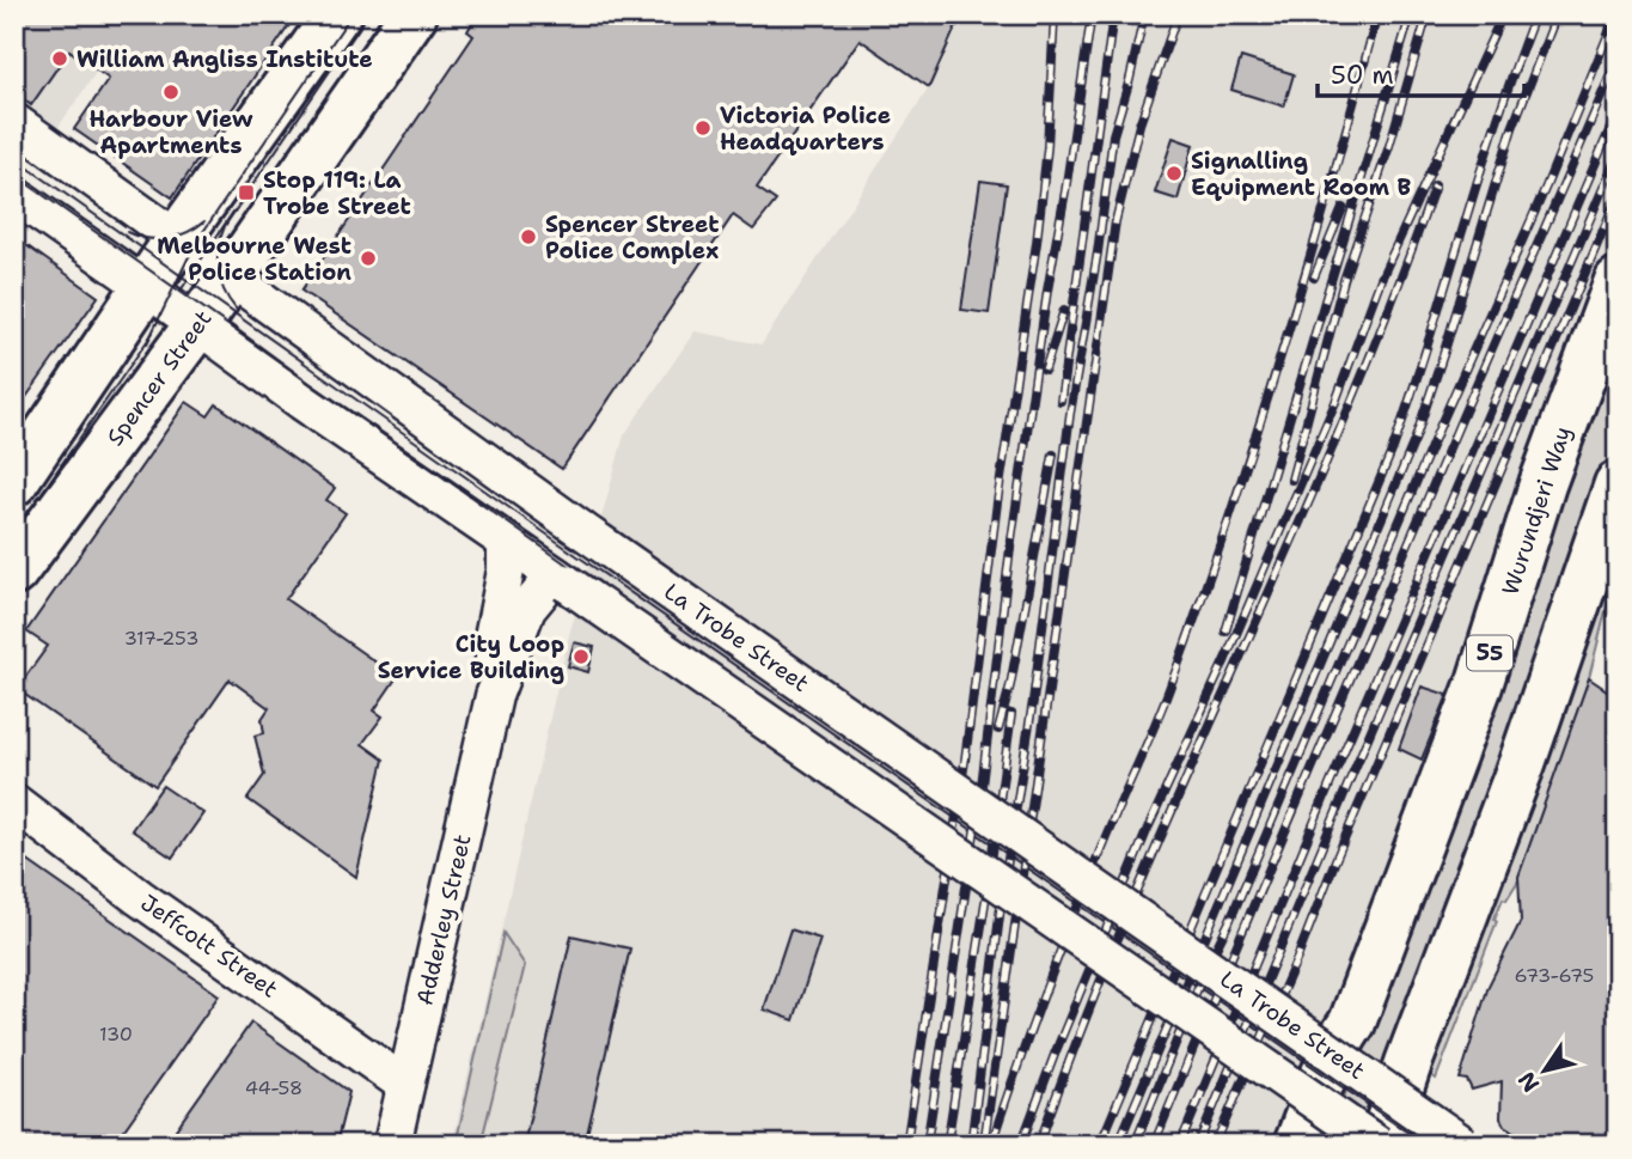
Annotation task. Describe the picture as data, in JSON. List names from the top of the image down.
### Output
{
  "streets": {
    "main road": ["Spencer Street", "Wurundjeri Way", "55"],
    "street": ["La Trobe Street", "Adderley Street", "Jeffcott Street"]
  },
  "crossings": [
    ["Spencer Street", "La Trobe Street"],
    ["Adderley Street", "Jeffcott Street"]
  ],
  "places": {
    "other": [
      "William Angliss Institute",
      "Harbour View Apartments",
      "Victoria Police Headquarters",
      "Signalling Equipment Room B",
      "Spencer Street Police Complex",
      "Melbourne West Police Station",
      "City Loop Service Building"
    ],
    "transit": ["Stop 119: La Trobe Street"]
  },
  "house_numbers": [
    "317-253",
    "673-675",
    "130",
    "44-58"
  ],
  "scale_bar": "50 m",
  "north": "bottom left"
}
